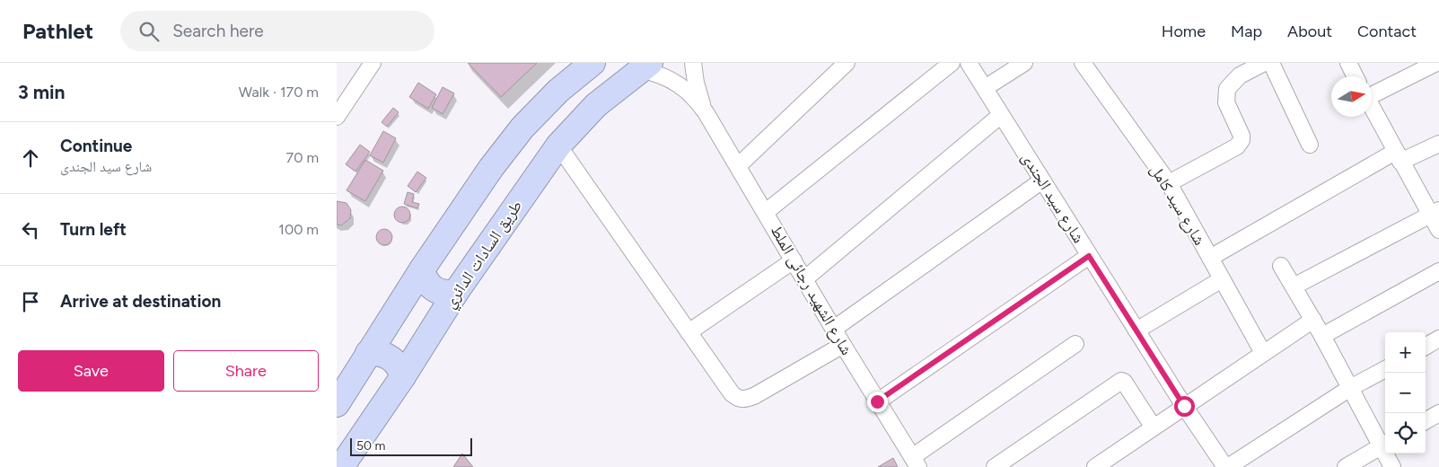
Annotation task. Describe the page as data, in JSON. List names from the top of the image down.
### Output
{
  "streets": {
    "highway": ["طريق السادات الدائري"],
    "street": ["شارع سيد الجندى", "شارع سيد كامل", "شارع الشهيد رجائى الملط"]
  },
  "crossings": [
    ["طريق السادات الدائري", "شارع الشهيد رجائى الملط"]
  ],
  "scale_bar": "50 m",
  "north": "right",
  "page": {
    "header": "Pathlet",
    "search": "Search here",
    "nav": [
      "Home",
      "Map",
      "About",
      "Contact"
    ],
    "heading": ["3 min", "Walk · 170 m"],
    "list": [
      ["Continue", "شارع سيد الجندى", "70 m"],
      ["Turn left", "100 m"],
      "Arrive at destination"
    ],
    "map_buttons": ["+", "−"],
    "buttons": ["Save", "Share"],
    "scale": "50 m"
  }
}
